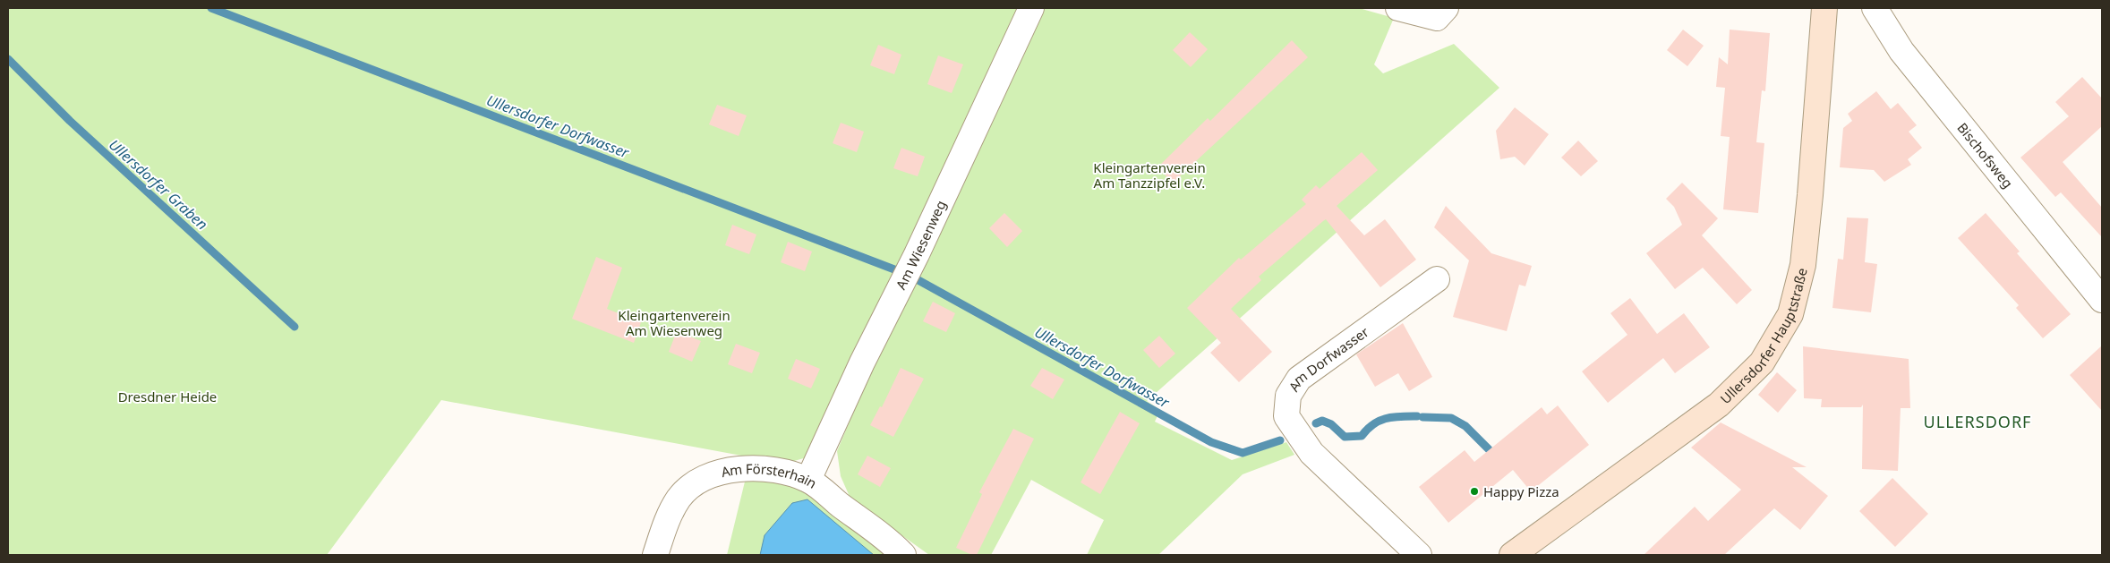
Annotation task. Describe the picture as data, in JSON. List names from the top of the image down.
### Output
{
  "streets": {
    "main road": ["Ullersdorfer Hauptstraße"],
    "street": [
      "Bischofsweg",
      "Am Wiesenweg",
      "Am Dorfwasser",
      "Am Försterhain"
    ]
  },
  "crossings": [
    ["Am Wiesenweg", "Am Försterhain"]
  ],
  "districts": ["ULLERSDORF"],
  "water": ["Ullersdorfer Dorfwasser", "Ullersdorfer Graben"],
  "parks": ["Kleingartenverein Am Tanzzipfel e.V.", "Kleingartenverein Am Wiesenweg", "Dresdner Heide"],
  "places": ["Happy Pizza"]
}
